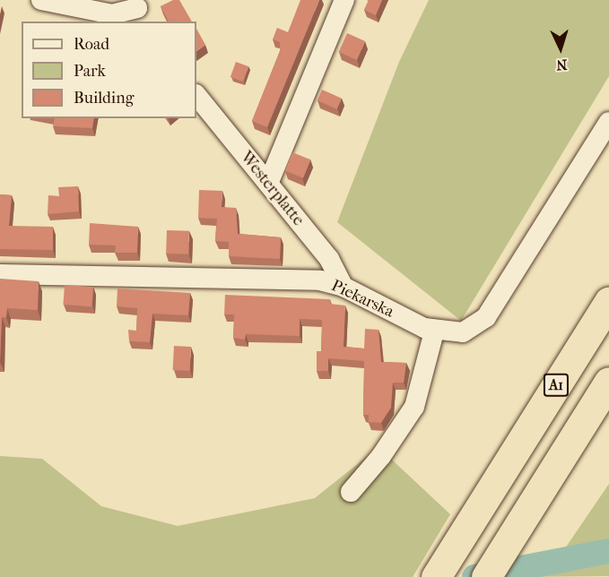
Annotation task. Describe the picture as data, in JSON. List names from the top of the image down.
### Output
{
  "streets": {
    "highway": ["A1"],
    "street": ["Westerplatte", "Piekarska"]
  },
  "crossings": [
    ["Westerplatte", "Piekarska"]
  ],
  "legend": ["Road", "Park", "Building"],
  "north": "bottom"
}
